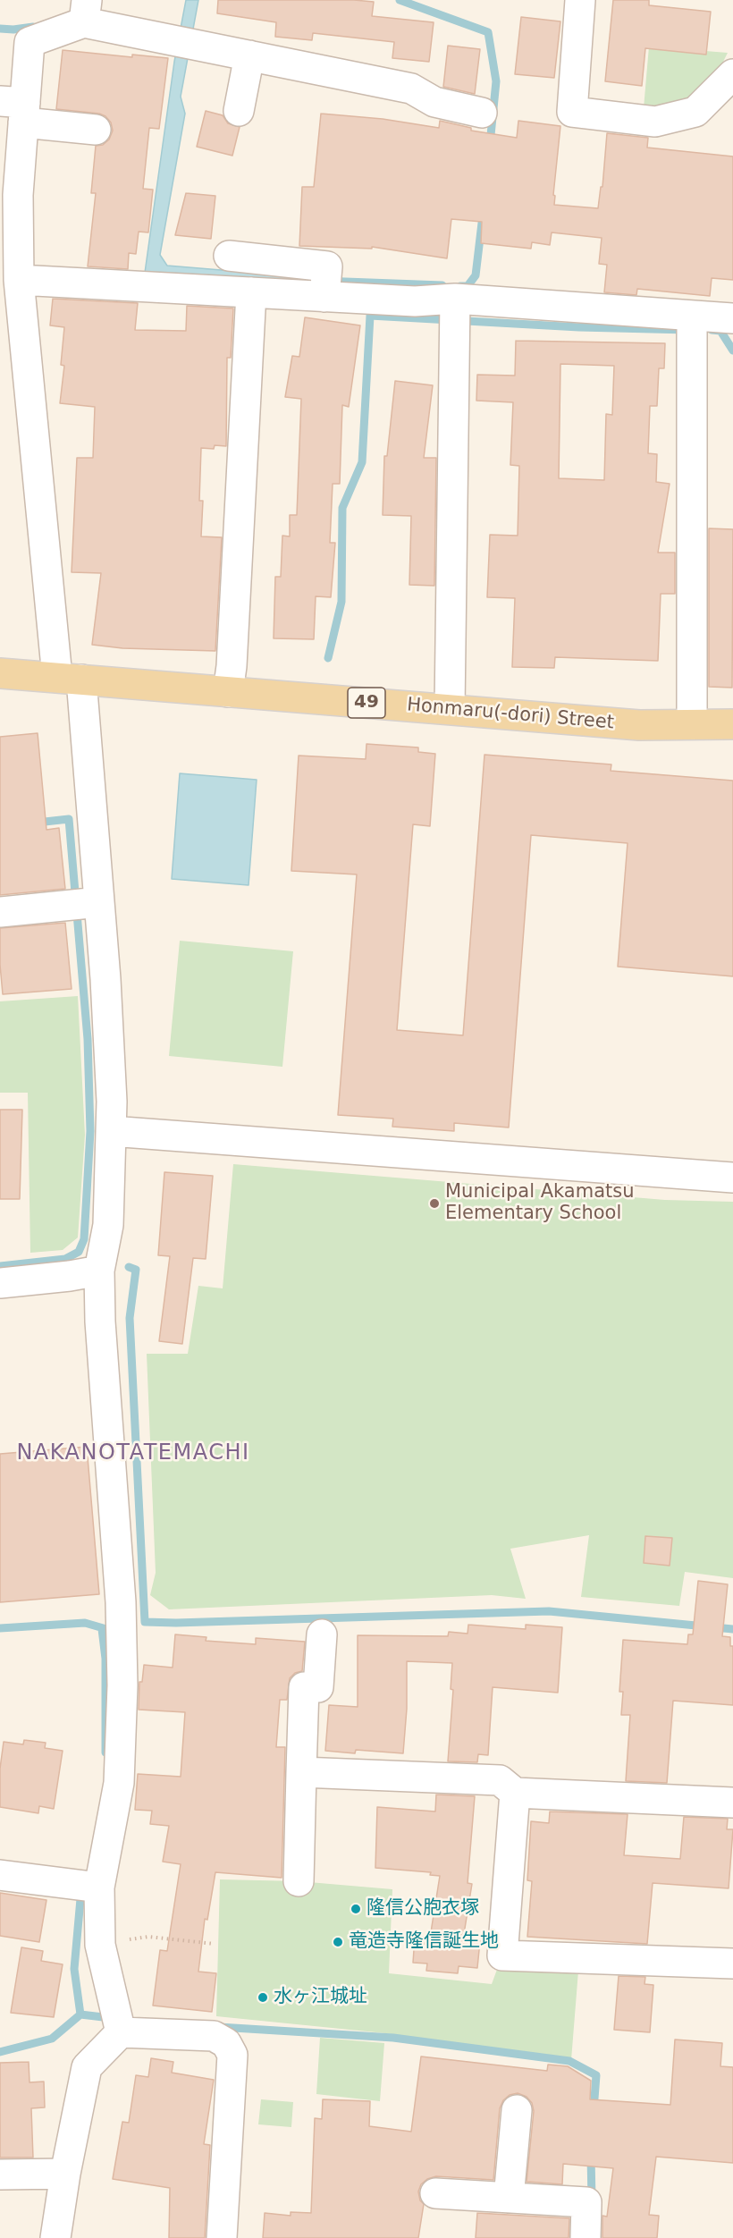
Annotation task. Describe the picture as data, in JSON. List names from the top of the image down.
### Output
{
  "streets": {
    "main road": ["49", "Honmaru(-dori) Street"]
  },
  "districts": ["NAKANOTATEMACHI"],
  "places": [
    "Municipal Akamatsu Elementary School",
    "隆信公胞衣塚",
    "竜造寺隆信誕生地",
    "水ヶ江城址"
  ]
}
